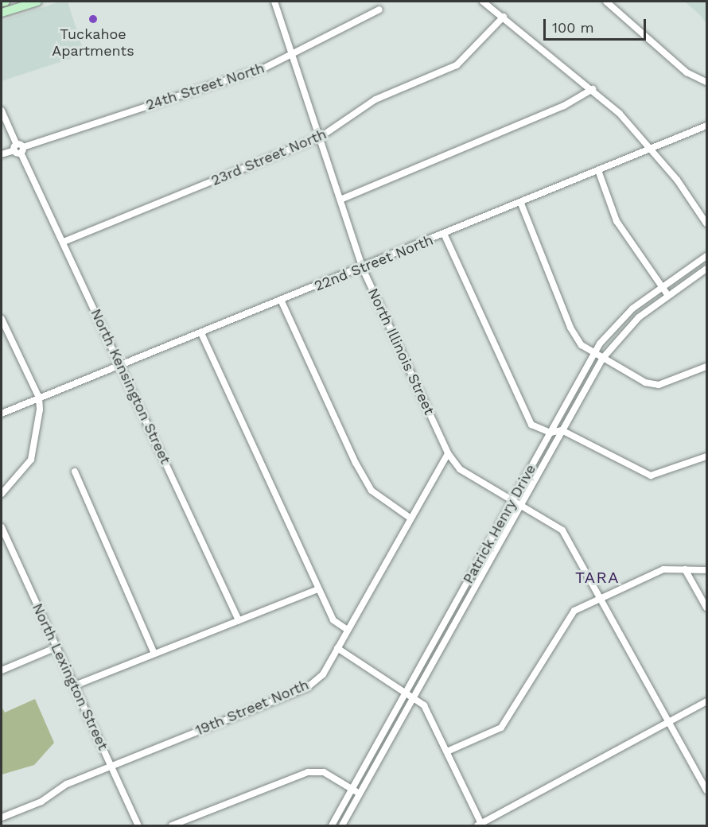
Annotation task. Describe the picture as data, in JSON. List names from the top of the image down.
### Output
{
  "streets": {
    "street": [
      "24th Street North",
      "23rd Street North",
      "22nd Street North",
      "North Illinois Street",
      "North Kensington Street",
      "Patrick Henry Drive",
      "North Lexington Street",
      "19th Street North"
    ]
  },
  "crossings": [
    ["24th Street North", "North Illinois Street"],
    ["24th Street North", "North Kensington Street"],
    ["23rd Street North", "North Illinois Street"],
    ["23rd Street North", "North Kensington Street"],
    ["22nd Street North", "North Illinois Street"],
    ["22nd Street North", "North Kensington Street"],
    ["North Illinois Street", "Patrick Henry Drive"],
    ["North Illinois Street", "19th Street North"],
    ["North Lexington Street", "19th Street North"]
  ],
  "districts": ["TARA"],
  "places": ["Tuckahoe Apartments"],
  "scale_bar": "100 m"
}
